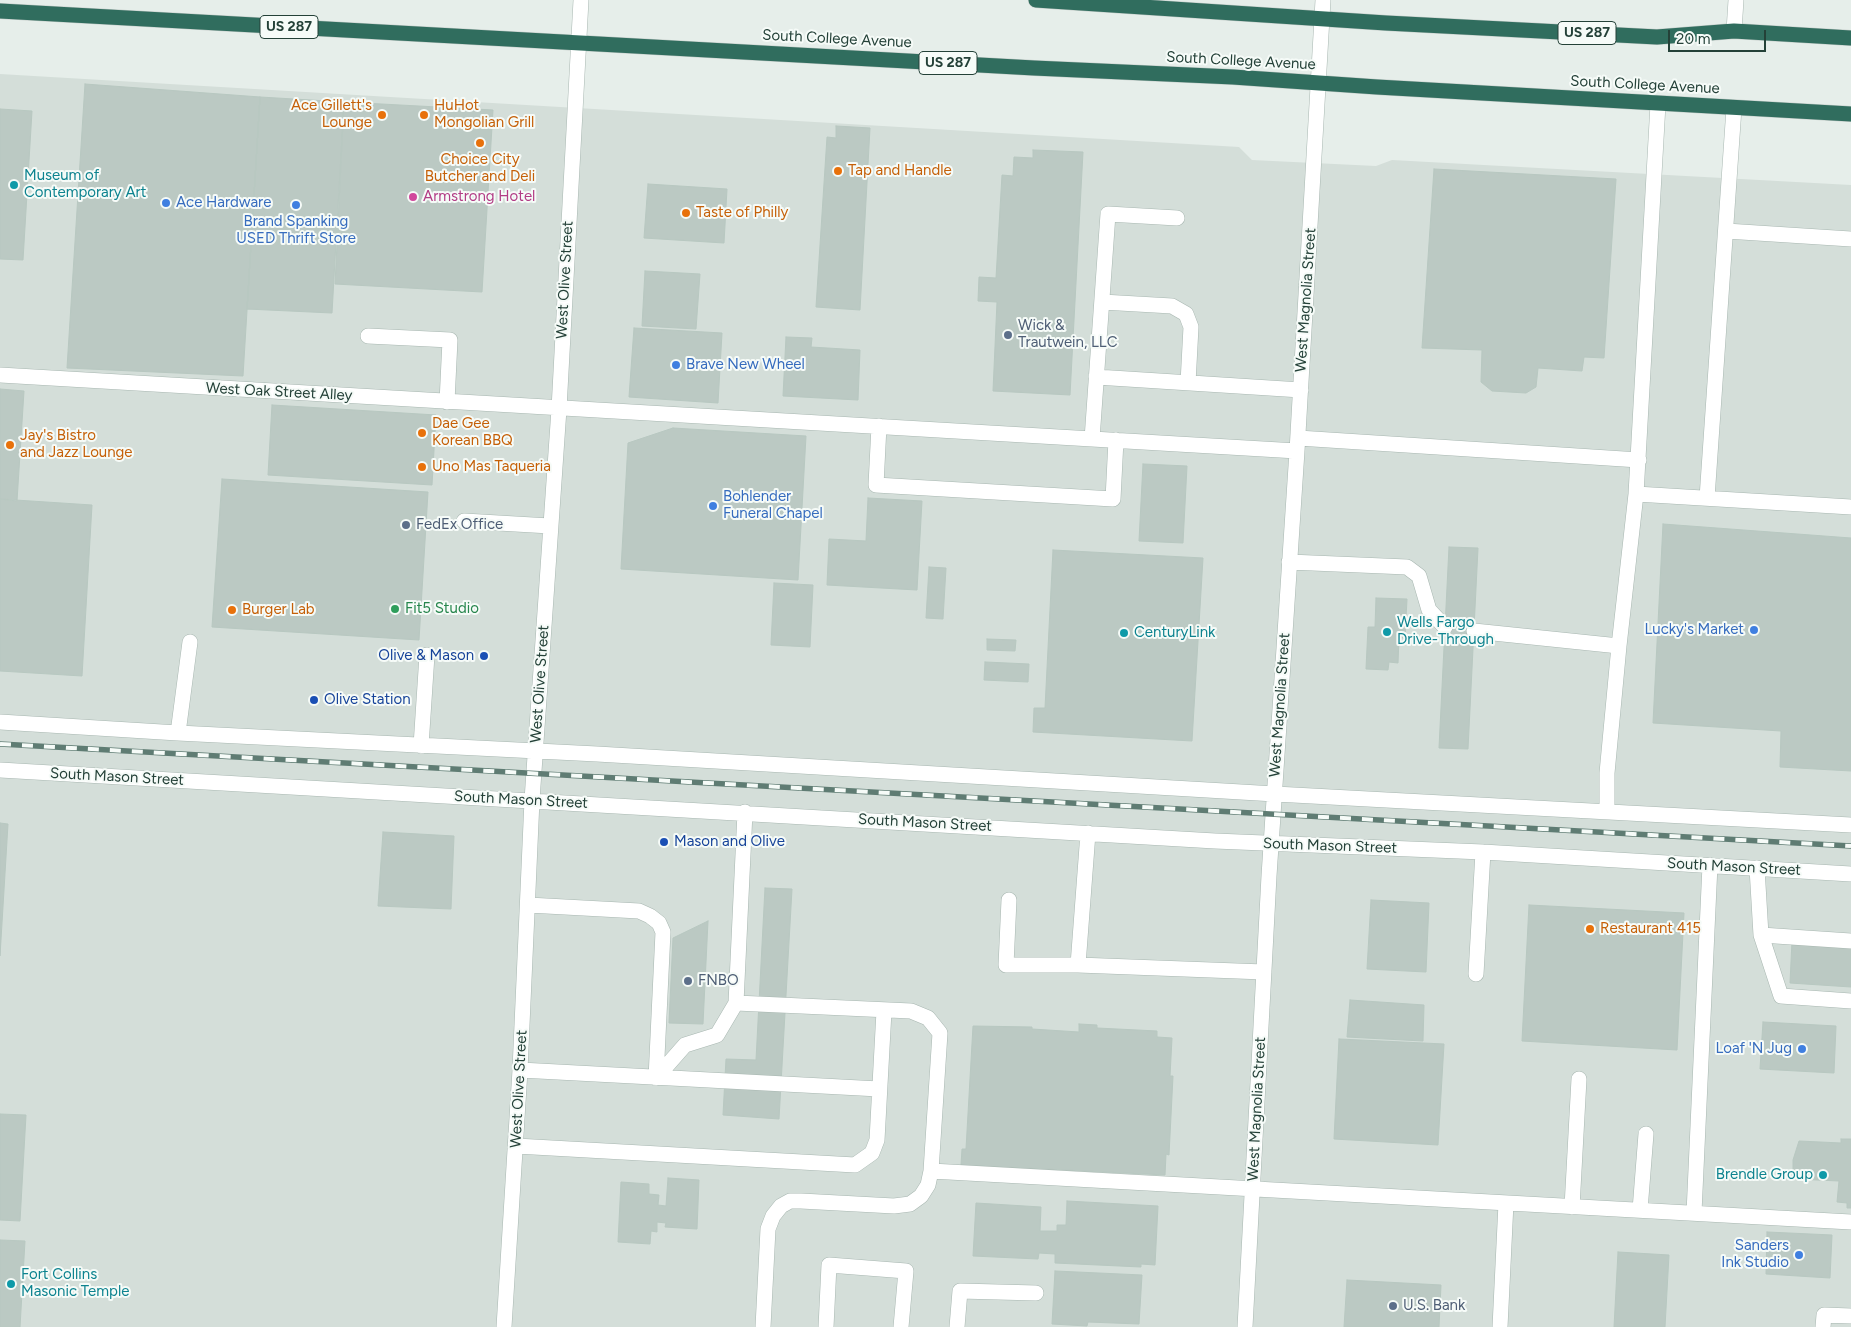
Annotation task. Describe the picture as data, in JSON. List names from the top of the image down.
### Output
{
  "streets": {
    "highway": ["US 287", "South College Avenue"],
    "street": [
      "West Olive Street",
      "West Magnolia Street",
      "West Oak Street Alley",
      "South Mason Street"
    ]
  },
  "crossings": [
    ["US 287", "West Magnolia Street"],
    ["South College Avenue", "West Olive Street"],
    ["South College Avenue", "West Magnolia Street"],
    ["West Olive Street", "West Oak Street Alley"],
    ["West Olive Street", "South Mason Street"],
    ["West Magnolia Street", "West Oak Street Alley"],
    ["West Magnolia Street", "South Mason Street"]
  ],
  "places": [
    "Ace Gillett's Lounge",
    "HuHot Mongolian Grill",
    "Choice City Butcher and Deli",
    "Tap and Handle",
    "Museum of Contemporary Art",
    "Armstrong Hotel",
    "Ace Hardware",
    "Brand Spanking USED Thrift Store",
    "Taste of Philly",
    "Wick & Trautwein, LLC",
    "Brave New Wheel",
    "Dae Gee Korean BBQ",
    "Jay's Bistro and Jazz Lounge",
    "Uno Mas Taqueria",
    "Bohlender Funeral Chapel",
    "FedEx Office",
    "Fit5 Studio",
    "Burger Lab",
    "Lucky's Market",
    "Wells Fargo Drive-Through",
    "CenturyLink",
    "Olive & Mason",
    "Olive Station",
    "Mason and Olive",
    "Restaurant 415",
    "FNBO",
    "Loaf 'N Jug",
    "Brendle Group",
    "Sanders Ink Studio",
    "Fort Collins Masonic Temple",
    "U.S. Bank"
  ],
  "scale_bar": "20 m"
}
